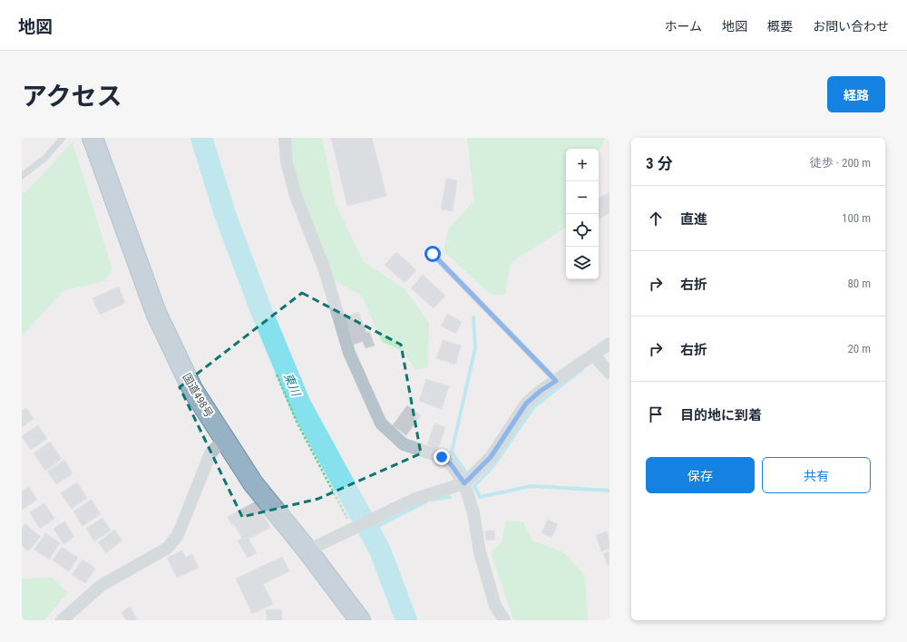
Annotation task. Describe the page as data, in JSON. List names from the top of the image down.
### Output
{
  "streets": {
    "highway": ["国道498号"]
  },
  "water": ["東川"],
  "page": {
    "header": "地図",
    "nav": [
      "ホーム",
      "地図",
      "概要",
      "お問い合わせ"
    ],
    "title": "アクセス",
    "buttons": [
      "経路",
      ["保存", "共有"]
    ],
    "heading": ["3 分", "徒歩 · 200 m"],
    "map_buttons": ["+", "−"],
    "list": [
      ["直進", "100 m"],
      ["右折", "80 m"],
      ["右折", "20 m"],
      "目的地に到着"
    ]
  }
}
